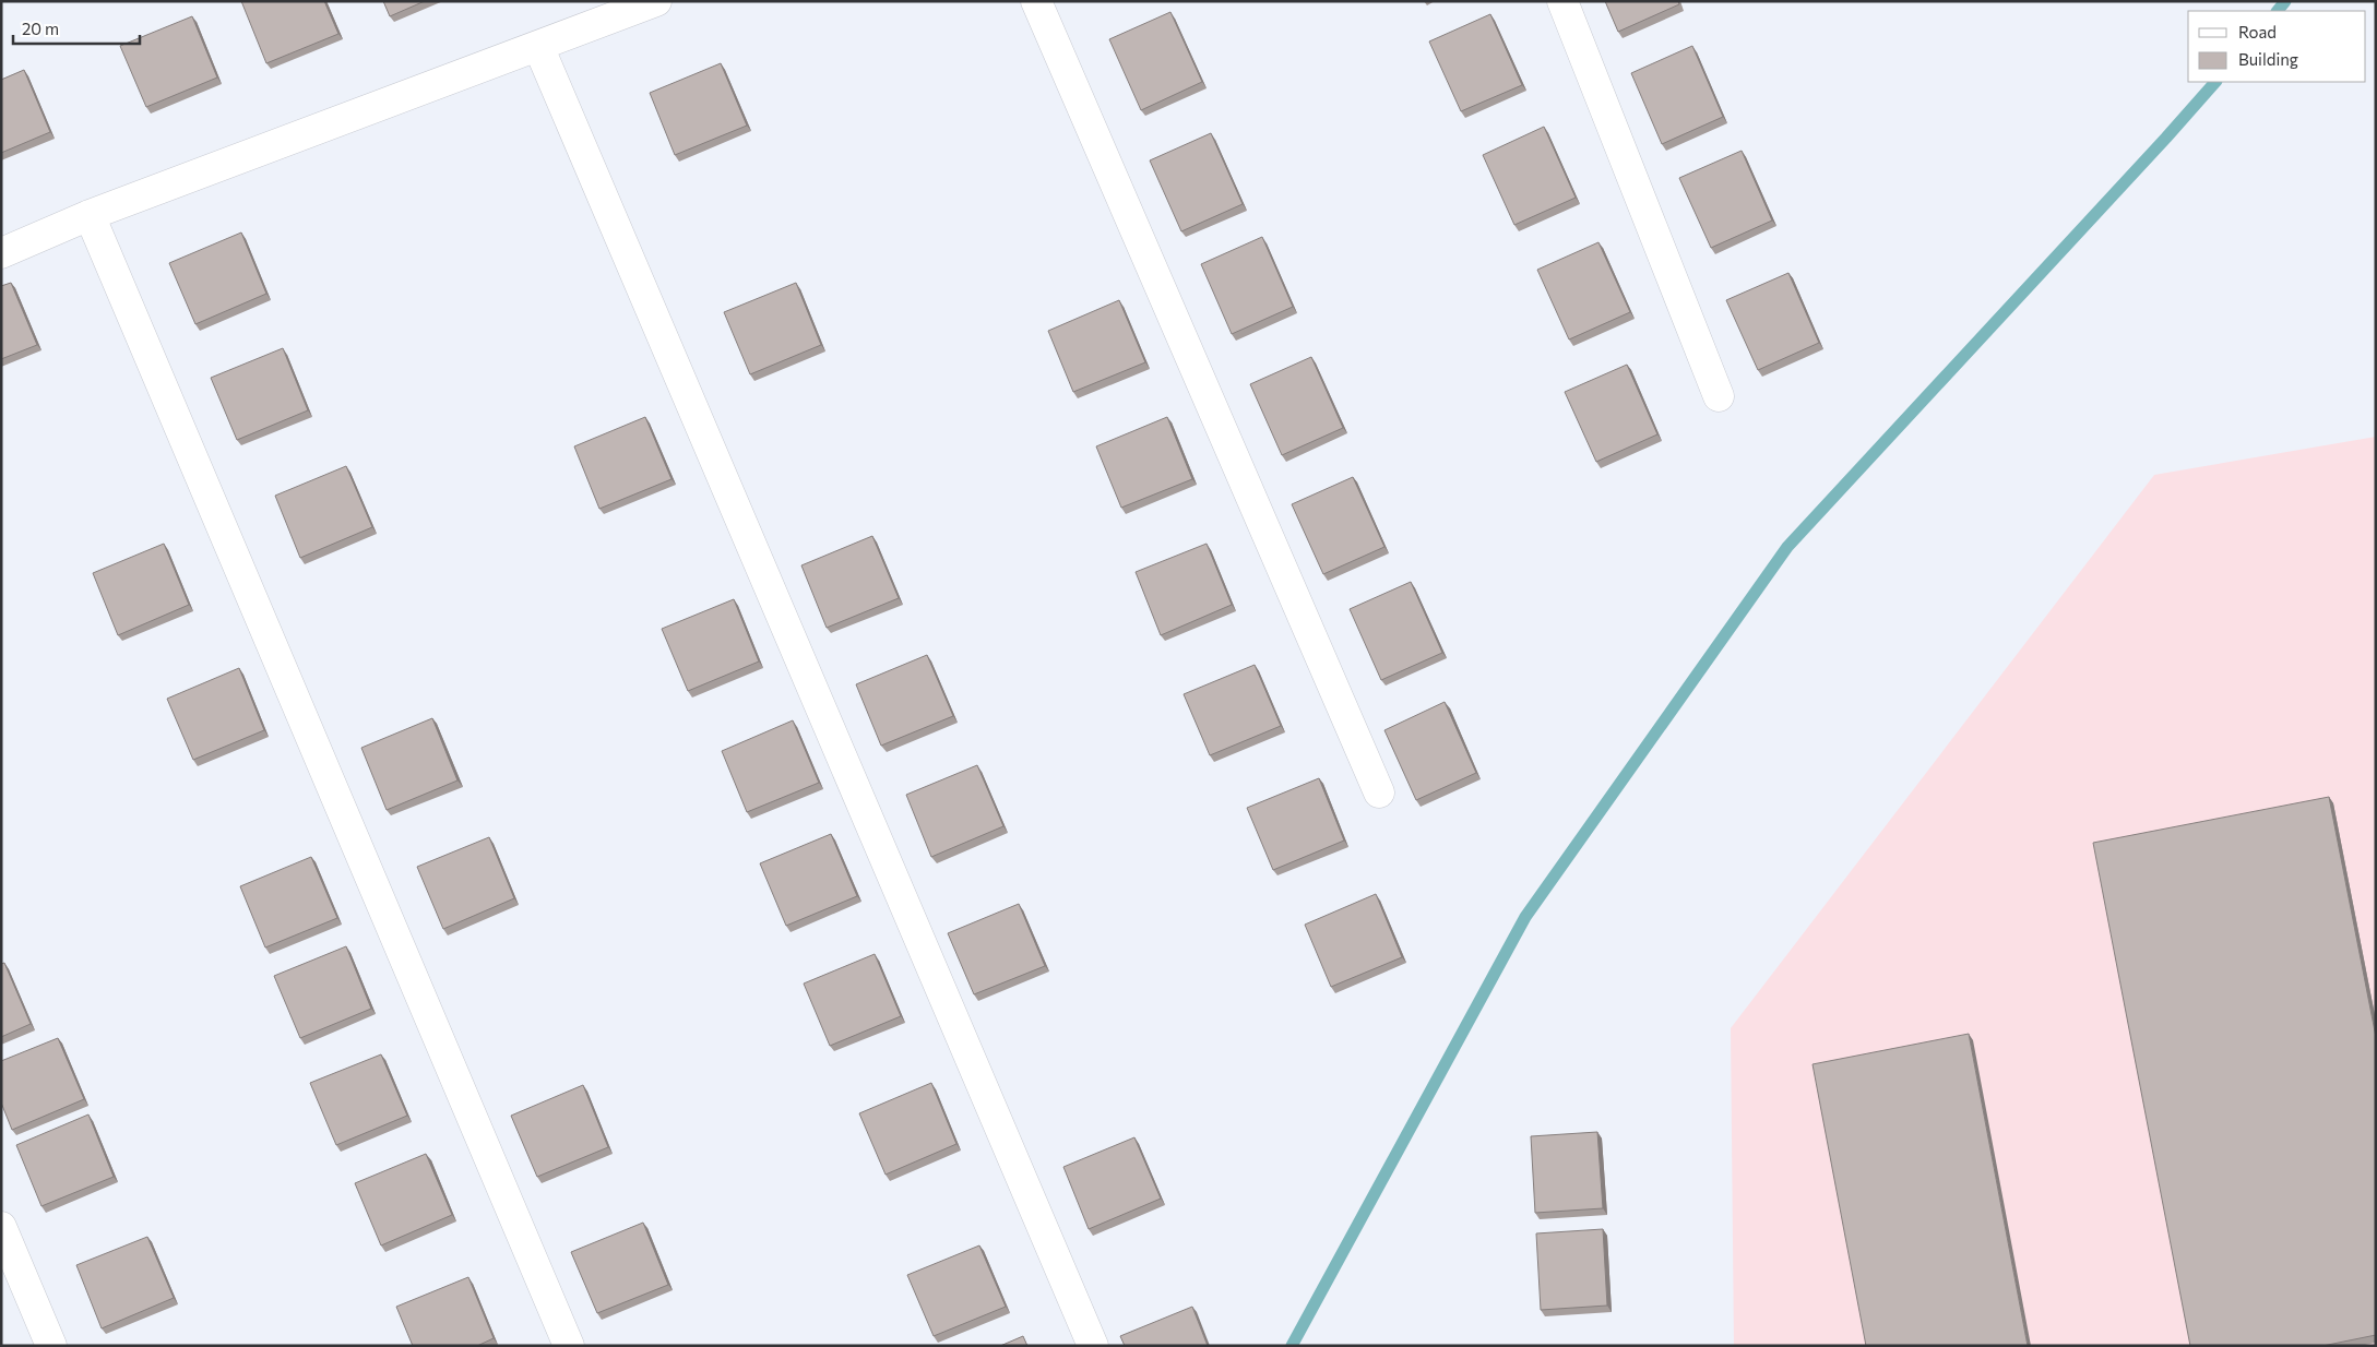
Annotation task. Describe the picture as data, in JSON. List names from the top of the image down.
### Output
{
  "legend": ["Road", "Building"],
  "scale_bar": "20 m"
}
